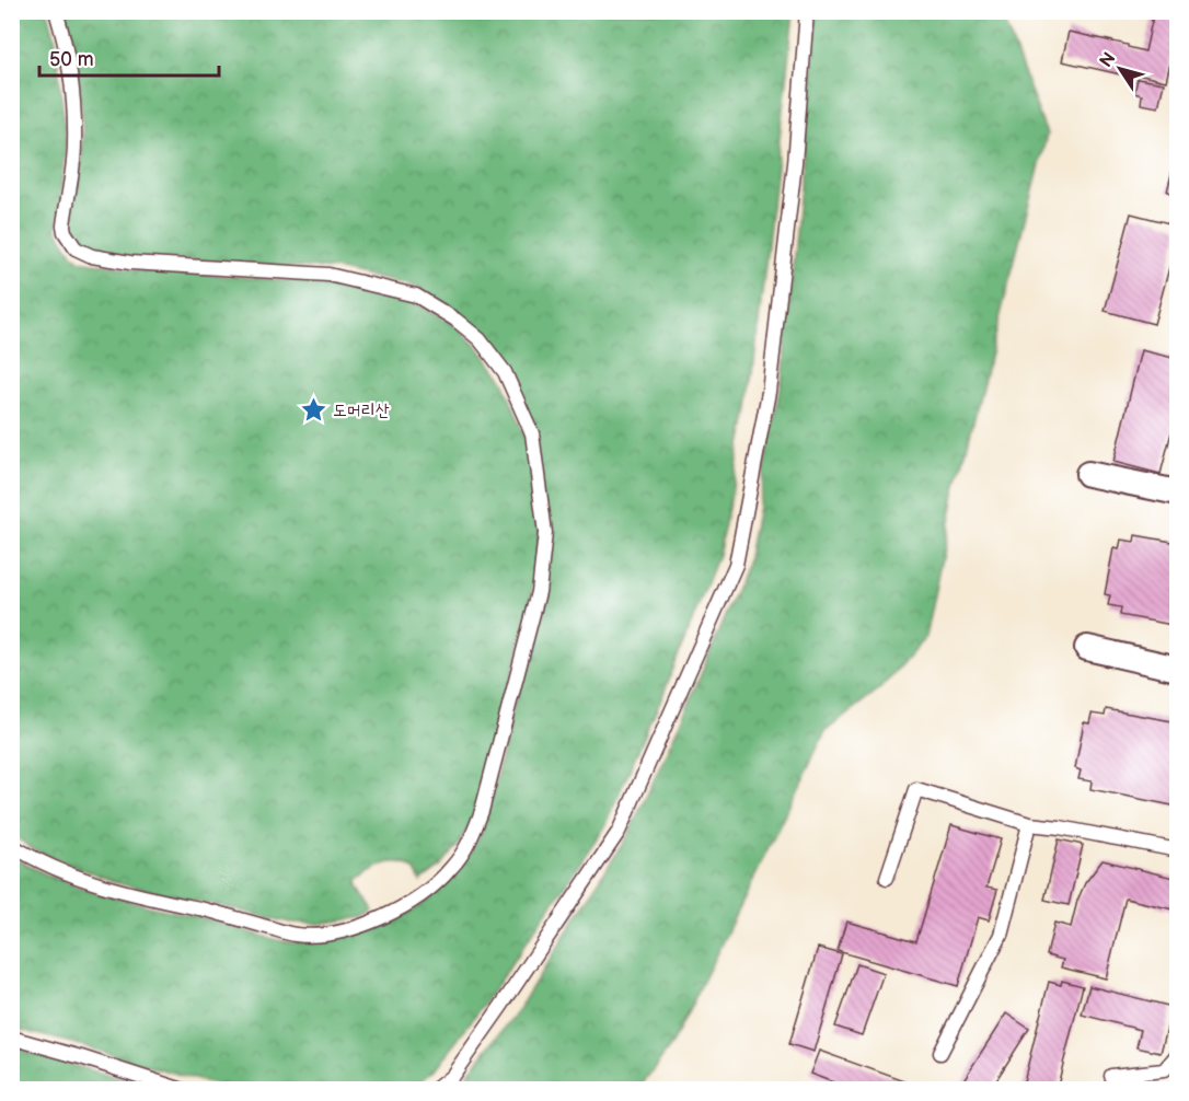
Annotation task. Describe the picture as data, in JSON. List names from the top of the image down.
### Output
{
  "places": {
    "place": ["도머리산"]
  },
  "scale_bar": "50 m",
  "north": "top left"
}
